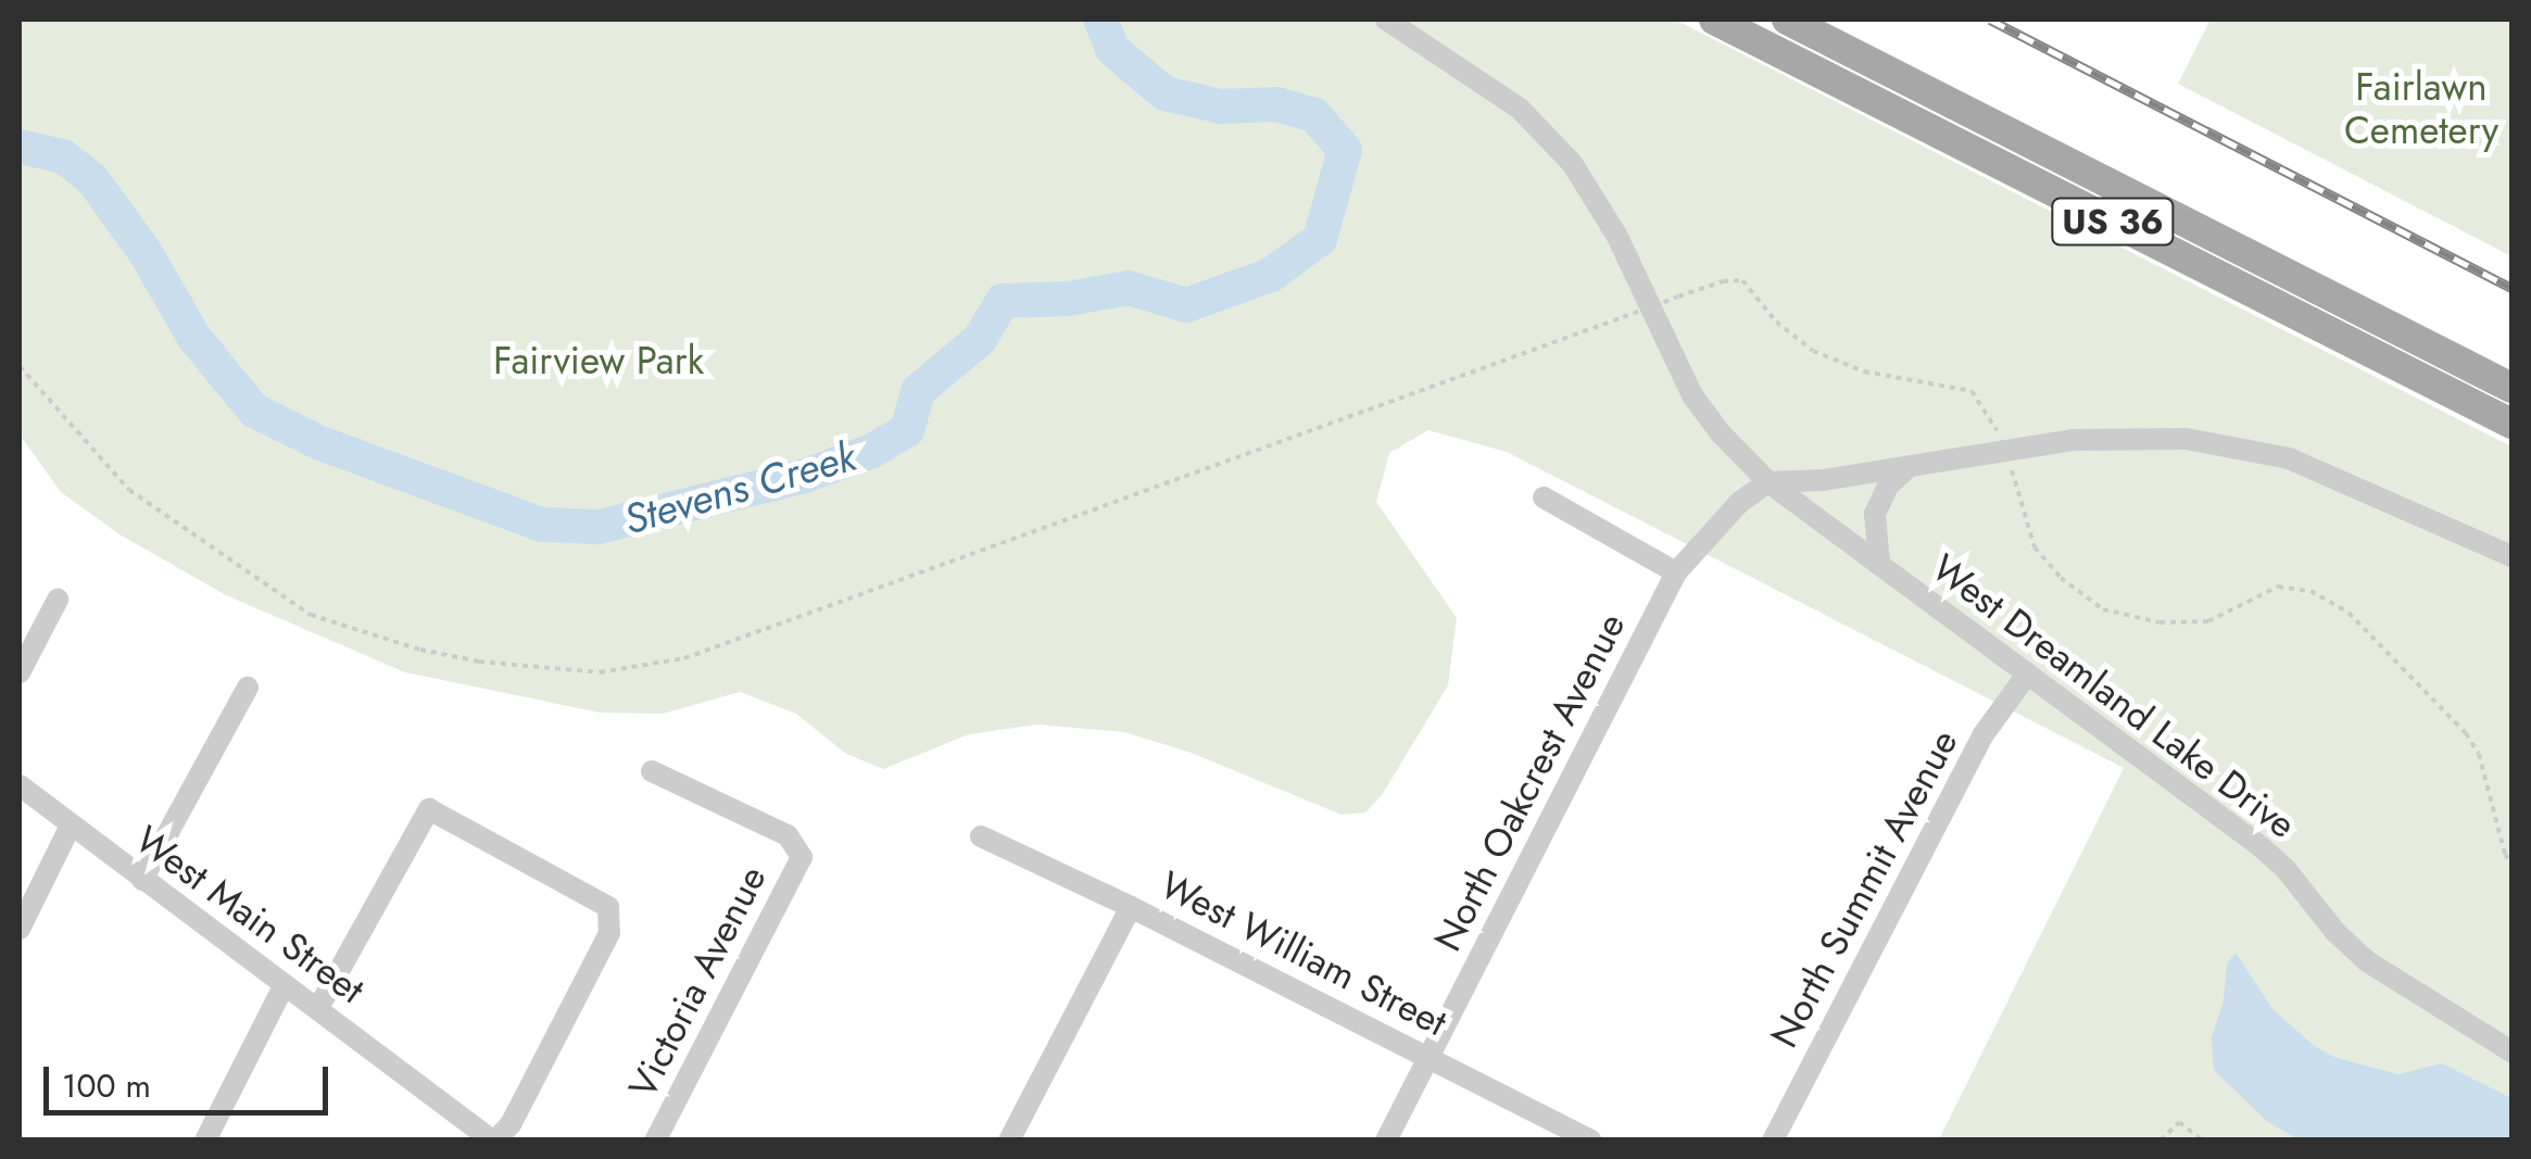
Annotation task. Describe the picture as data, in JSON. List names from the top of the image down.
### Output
{
  "streets": {
    "main road": ["US 36"],
    "street": [
      "West Dreamland Lake Drive",
      "North Oakcrest Avenue",
      "North Summit Avenue",
      "West Main Street",
      "West William Street",
      "Victoria Avenue"
    ]
  },
  "crossings": [
    ["West Dreamland Lake Drive", "North Oakcrest Avenue"],
    ["West Dreamland Lake Drive", "North Summit Avenue"],
    ["North Oakcrest Avenue", "West William Street"]
  ],
  "water": ["Stevens Creek"],
  "parks": ["Fairlawn Cemetery", "Fairview Park"],
  "scale_bar": "100 m"
}
